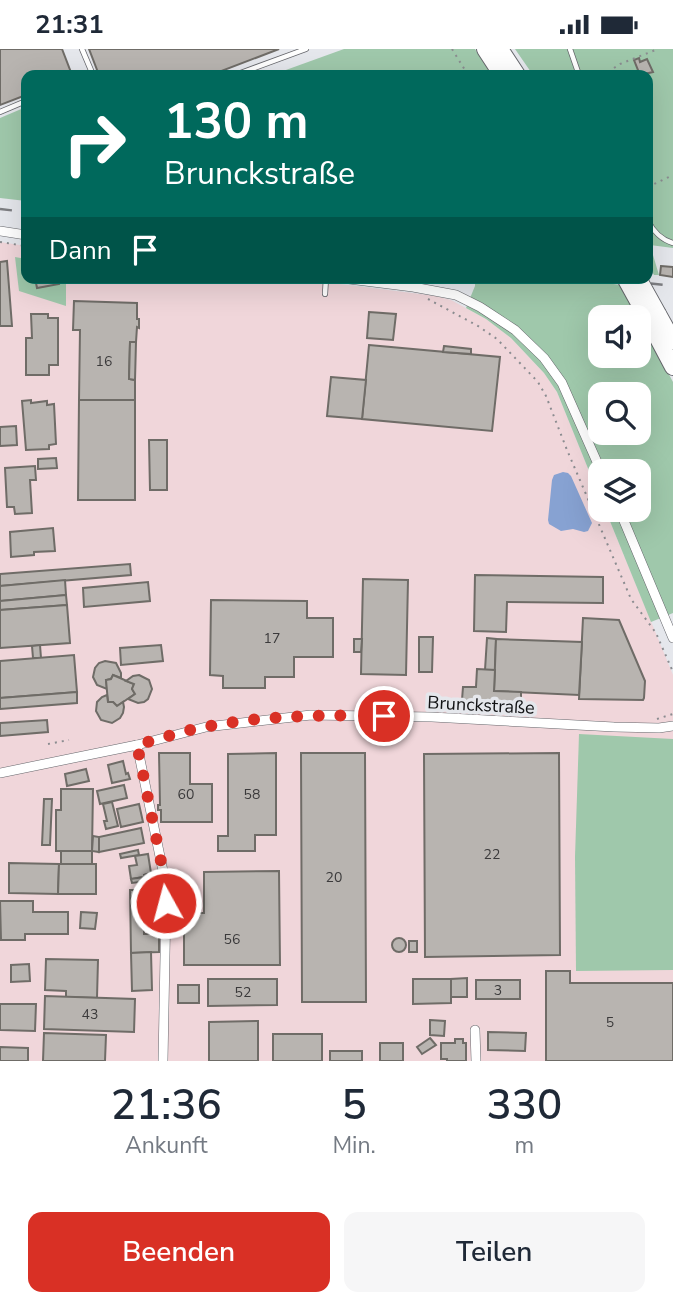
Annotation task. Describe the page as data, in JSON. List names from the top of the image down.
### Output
{
  "streets": {
    "street": ["Brunckstraße"]
  },
  "house_numbers": [
    "16",
    "17",
    "60",
    "58",
    "22",
    "20",
    "56",
    "3",
    "52",
    "43",
    "5"
  ],
  "page": {
    "status": "21:31",
    "turn": ["130 m", "Brunckstraße"],
    "then": "Dann",
    "eta": [
      "21:36",
      "Ankunft",
      "5",
      "Min.",
      "330",
      "m"
    ],
    "buttons": ["Beenden", "Teilen"]
  }
}
